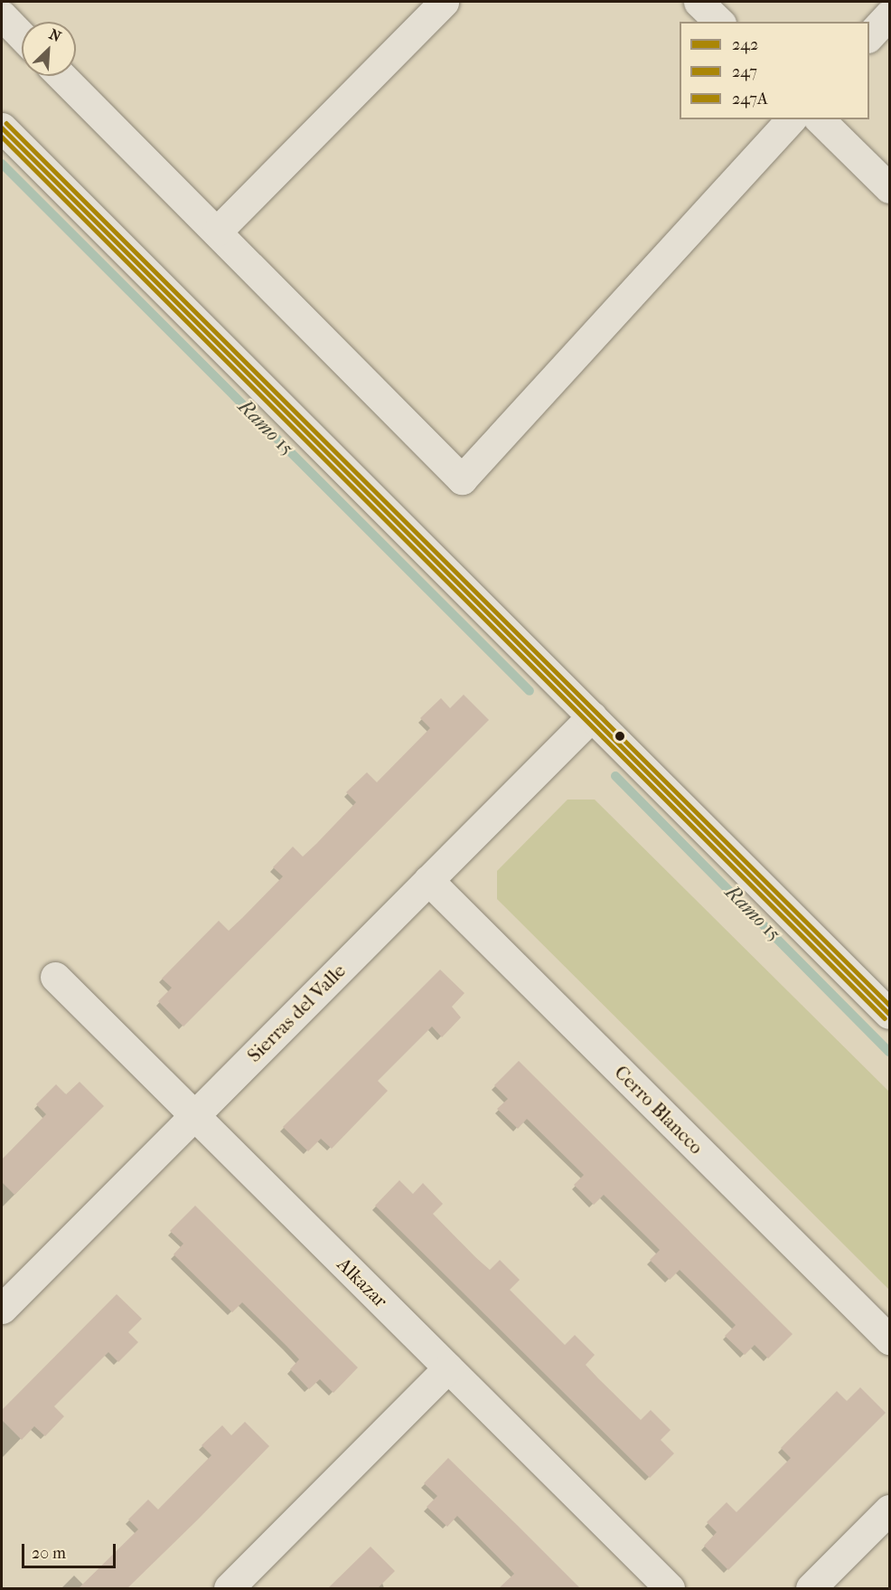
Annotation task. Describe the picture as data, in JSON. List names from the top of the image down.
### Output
{
  "streets": {
    "street": ["Sierras del Valle", "Cerro Blancco", "Alkazar"]
  },
  "crossings": [
    ["Sierras del Valle", "Cerro Blancco"],
    ["Sierras del Valle", "Alkazar"]
  ],
  "water": ["Ramo 15"],
  "lines": ["transit line 247A", "transit line 242", "transit line 247"],
  "legend": ["242", "247", "247A"],
  "scale_bar": "20 m",
  "north": "top right"
}
